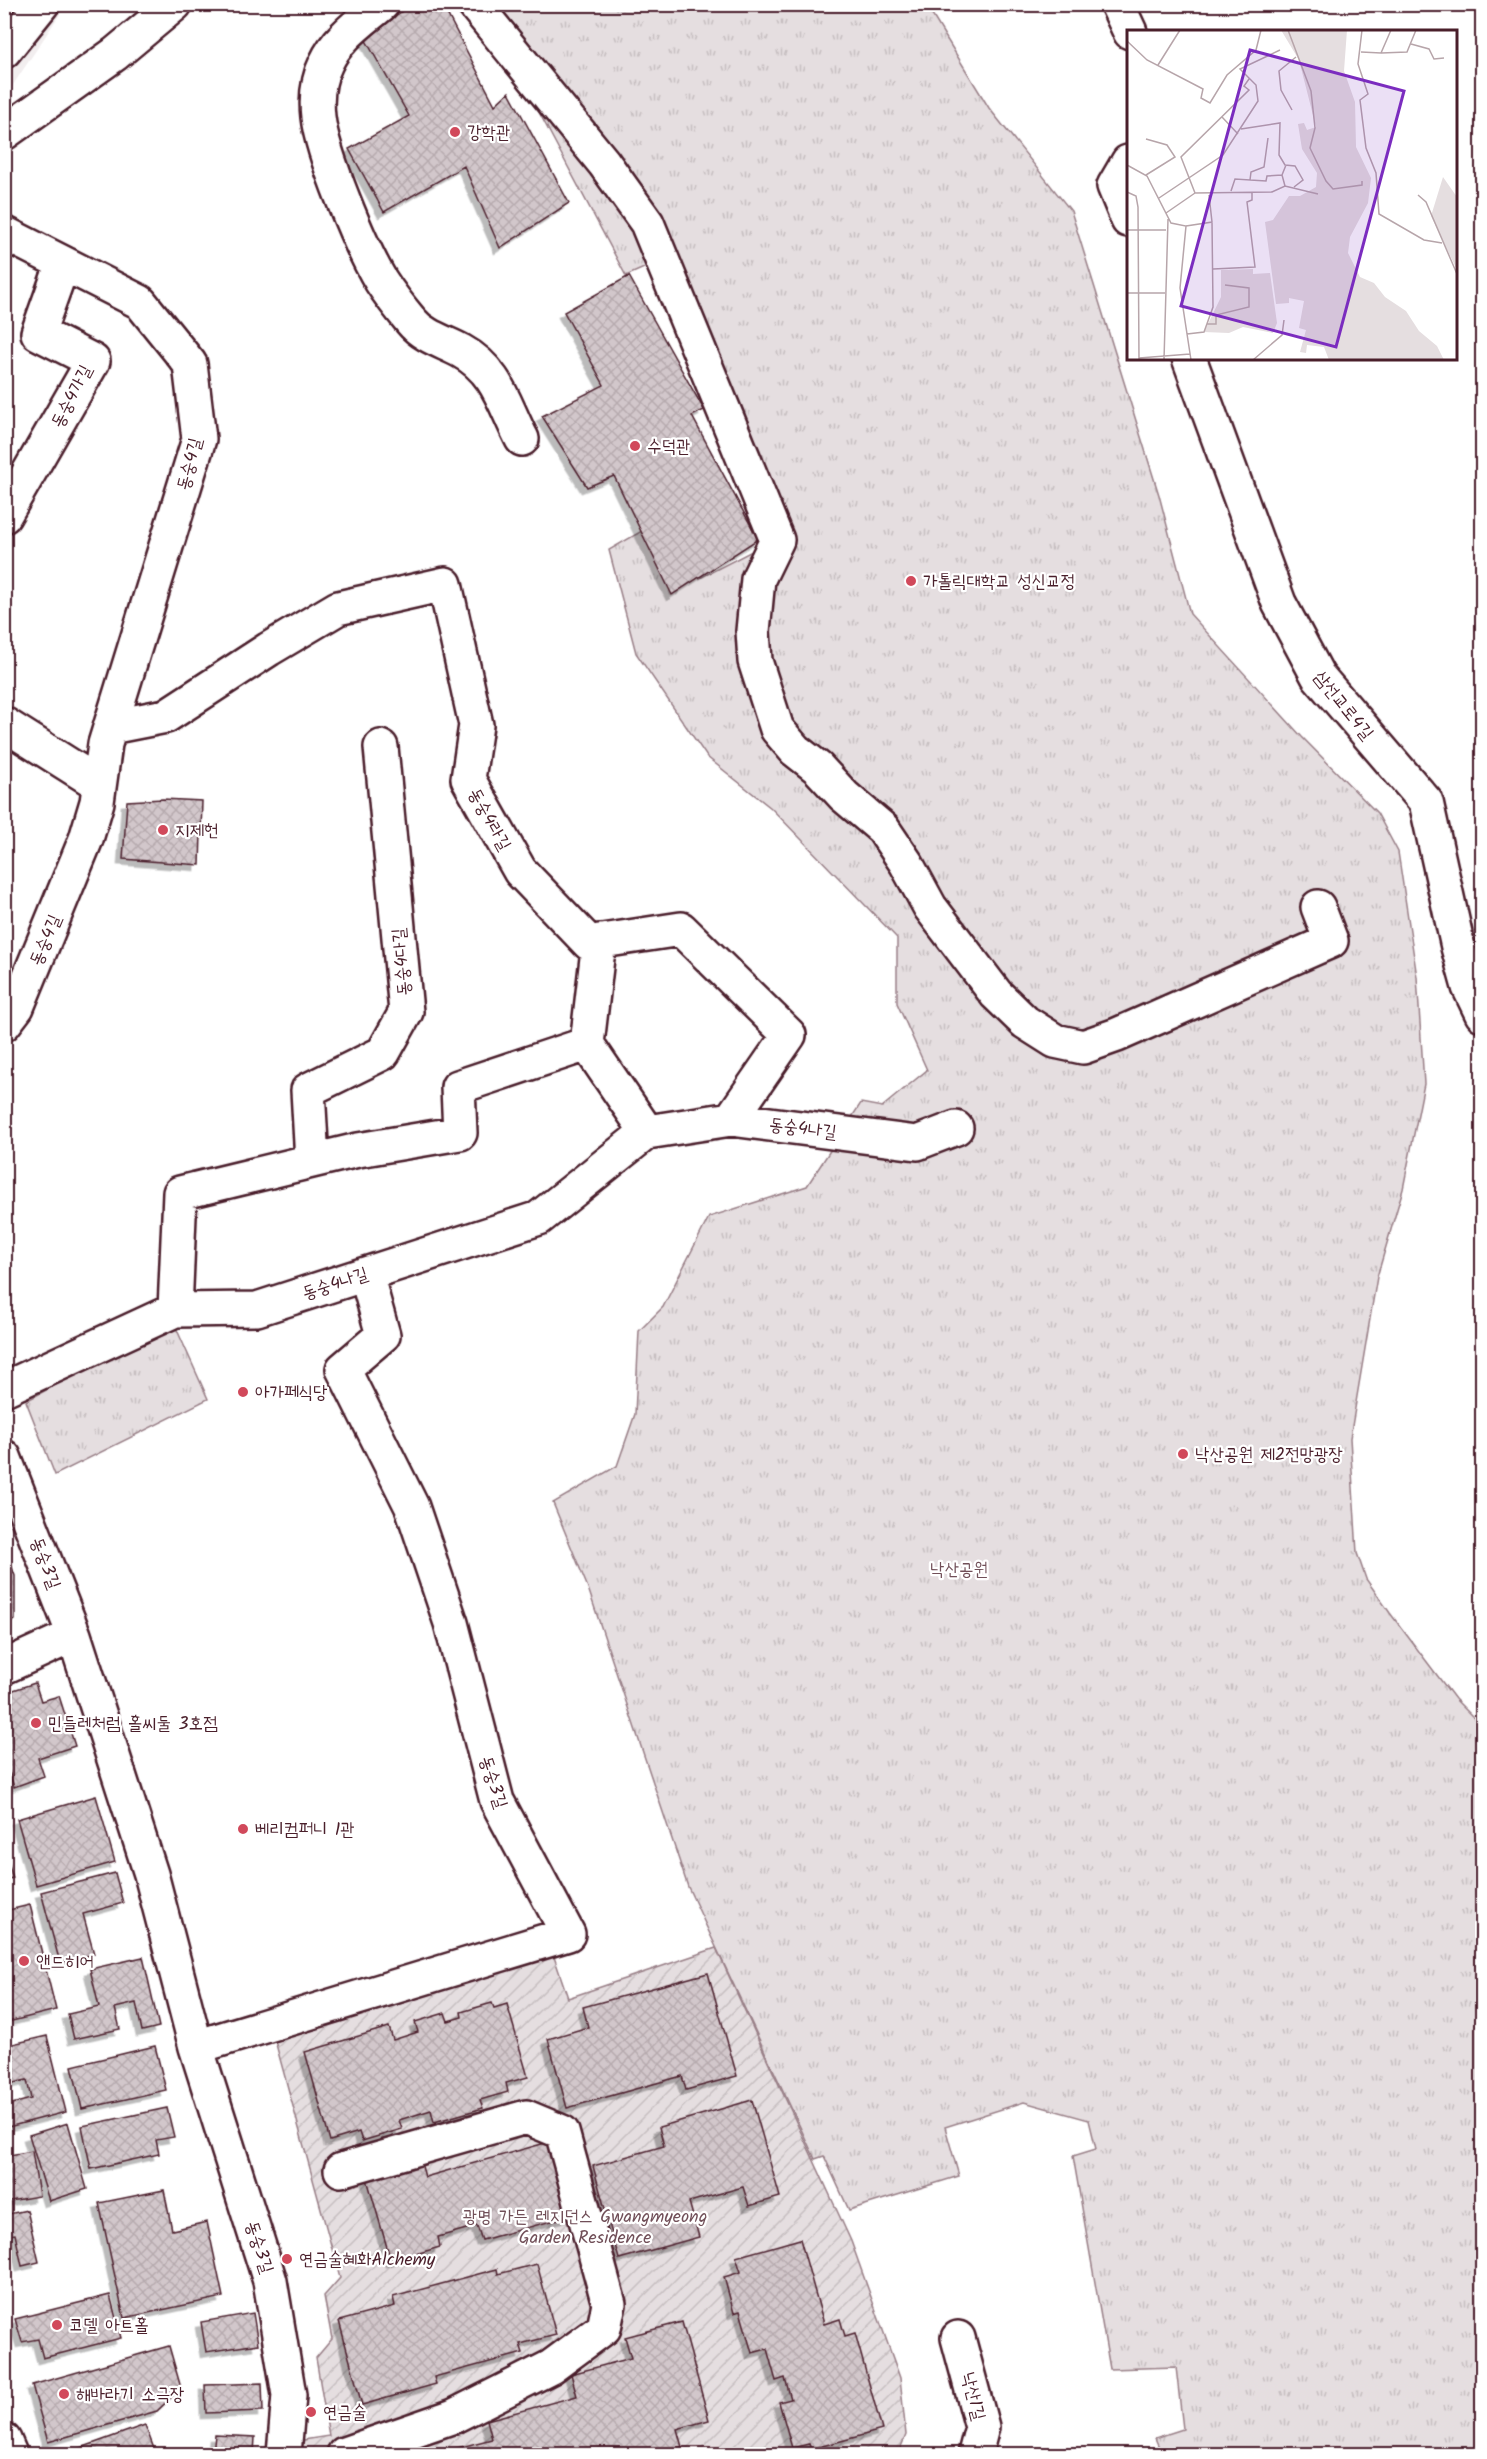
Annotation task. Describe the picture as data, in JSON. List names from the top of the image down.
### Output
{
  "streets": {
    "street": [
      "동숭4가길",
      "동숭4길",
      "삼선교로4길",
      "동숭4라길",
      "동숭4다길",
      "동숭4나길",
      "동숭3길",
      "낙산1길"
    ]
  },
  "crossings": [
    ["동숭4가길", "동숭4길"],
    ["동숭4길", "동숭4라길"],
    ["동숭4라길", "동숭4나길"],
    ["동숭4나길", "동숭3길"]
  ],
  "parks": ["낙산공원", "광명 가든 레지던스 Gwangmyeong Garden Residence"],
  "places": [
    "강학관",
    "수덕관",
    "가톨릭대학교 성신교정",
    "지제헌",
    "아가페식당",
    "낙산공원 제2전망광장",
    "민들레처럼 홀씨둘 3호점",
    "베리컴퍼니 1관",
    "앤드히어",
    "연금술혜화Alchemy",
    "코델 아트홀",
    "해바라기 소극장",
    "연금술"
  ]
}
